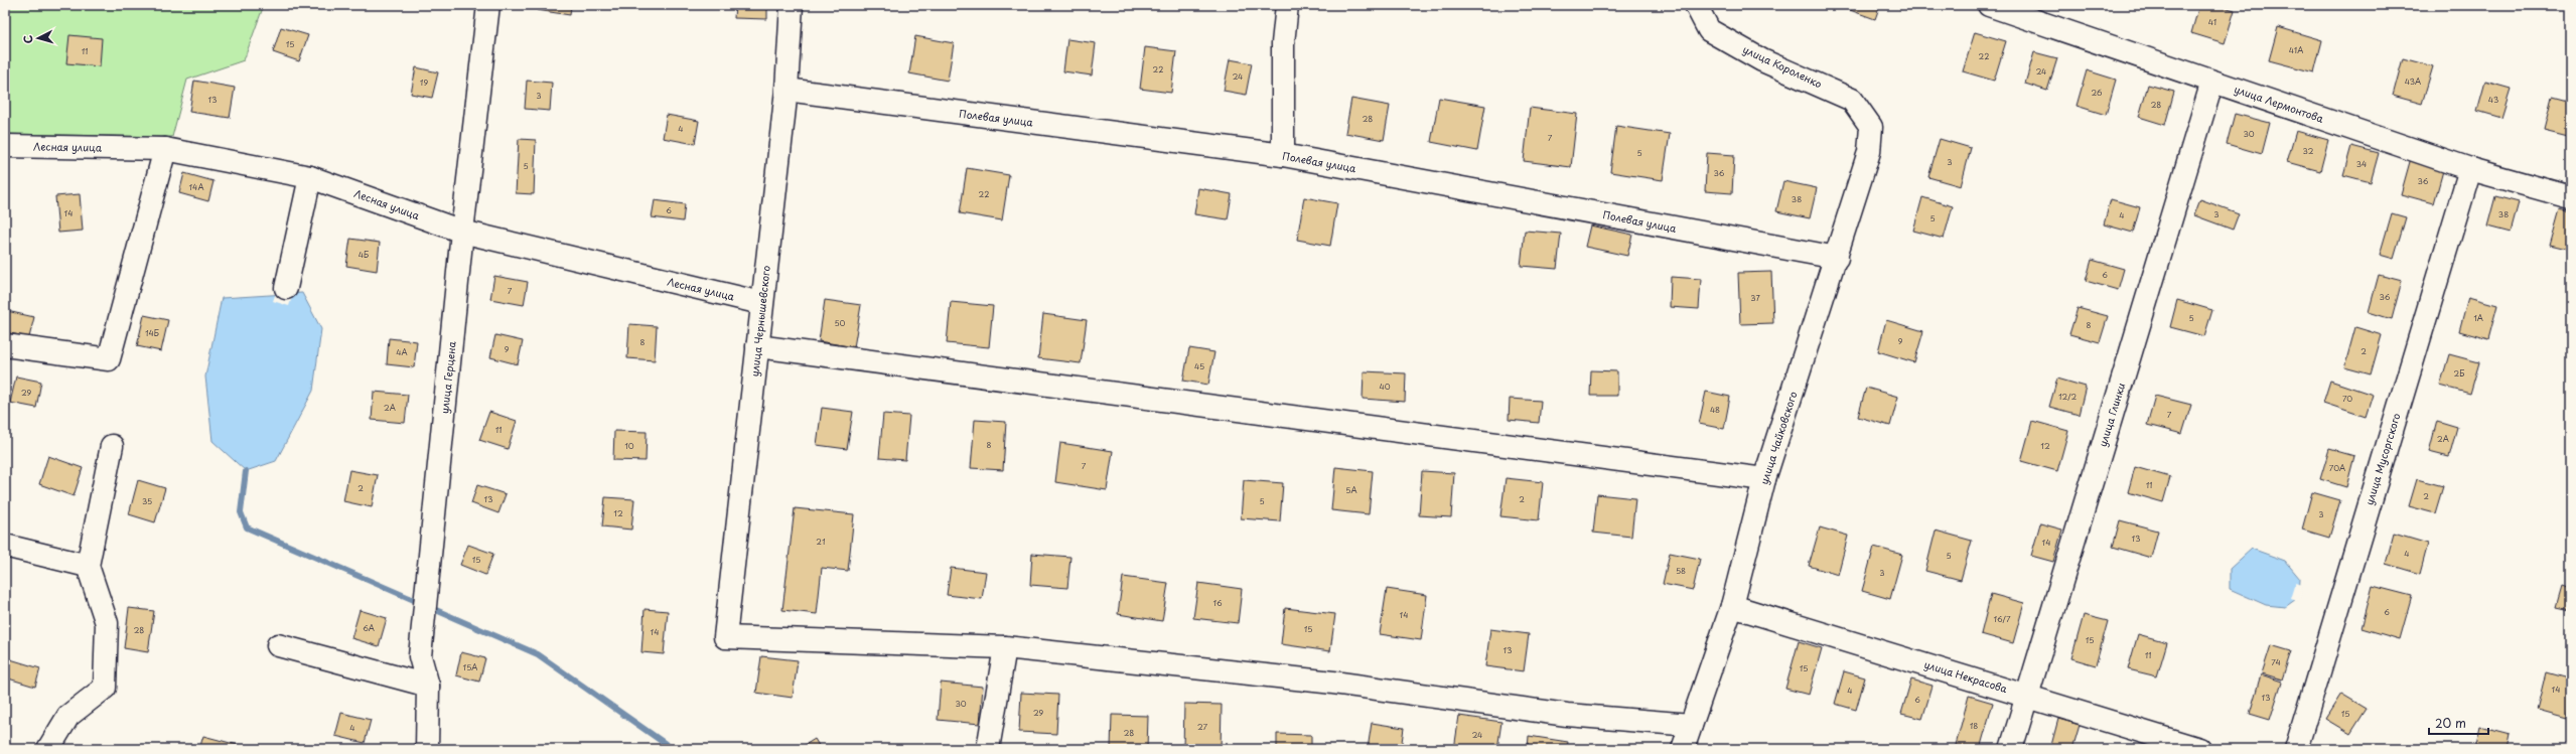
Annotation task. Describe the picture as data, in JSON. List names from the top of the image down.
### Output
{
  "streets": {
    "street": [
      "улица Короленко",
      "улица Лермонтова",
      "Полевая улица",
      "Лесная улица",
      "улица Чернышевского",
      "улица Герцена",
      "улица Глинки",
      "улица Чайковского",
      "улица Мусоргского",
      "улица Некрасова"
    ]
  },
  "crossings": [
    ["улица Короленко", "улица Чайковского"],
    ["улица Лермонтова", "улица Глинки"],
    ["улица Лермонтова", "улица Мусоргского"],
    ["Полевая улица", "улица Чернышевского"],
    ["Полевая улица", "улица Чайковского"],
    ["Лесная улица", "улица Чернышевского"],
    ["Лесная улица", "улица Герцена"],
    ["улица Глинки", "улица Некрасова"],
    ["улица Чайковского", "улица Некрасова"]
  ],
  "house_numbers": [
    "41",
    "15",
    "41А",
    "11",
    "22",
    "22",
    "24",
    "24",
    "43А",
    "19",
    "26",
    "3",
    "13",
    "43",
    "28",
    "28",
    "4",
    "30",
    "7",
    "32",
    "5",
    "3",
    "34",
    "5",
    "36",
    "36",
    "14А",
    "22",
    "38",
    "6",
    "14",
    "3",
    "38",
    "4",
    "5",
    "4Б",
    "6",
    "7",
    "36",
    "37",
    "5",
    "1А",
    "50",
    "8",
    "14Б",
    "9",
    "8",
    "9",
    "2",
    "4А",
    "45",
    "2Б",
    "40",
    "29",
    "12/2",
    "70",
    "2А",
    "48",
    "7",
    "11",
    "2А",
    "8",
    "10",
    "12",
    "7",
    "70А",
    "11",
    "2",
    "5А",
    "2",
    "13",
    "2",
    "35",
    "5",
    "12",
    "3",
    "13",
    "21",
    "14",
    "4",
    "5",
    "15",
    "58",
    "3",
    "16",
    "6",
    "14",
    "16/7",
    "6А",
    "15",
    "28",
    "14",
    "15",
    "13",
    "11",
    "74",
    "15А",
    "15",
    "14",
    "4",
    "13",
    "6",
    "30",
    "29",
    "15",
    "18",
    "27",
    "4",
    "28",
    "24"
  ],
  "scale_bar": "20 m",
  "north": "left"
}
